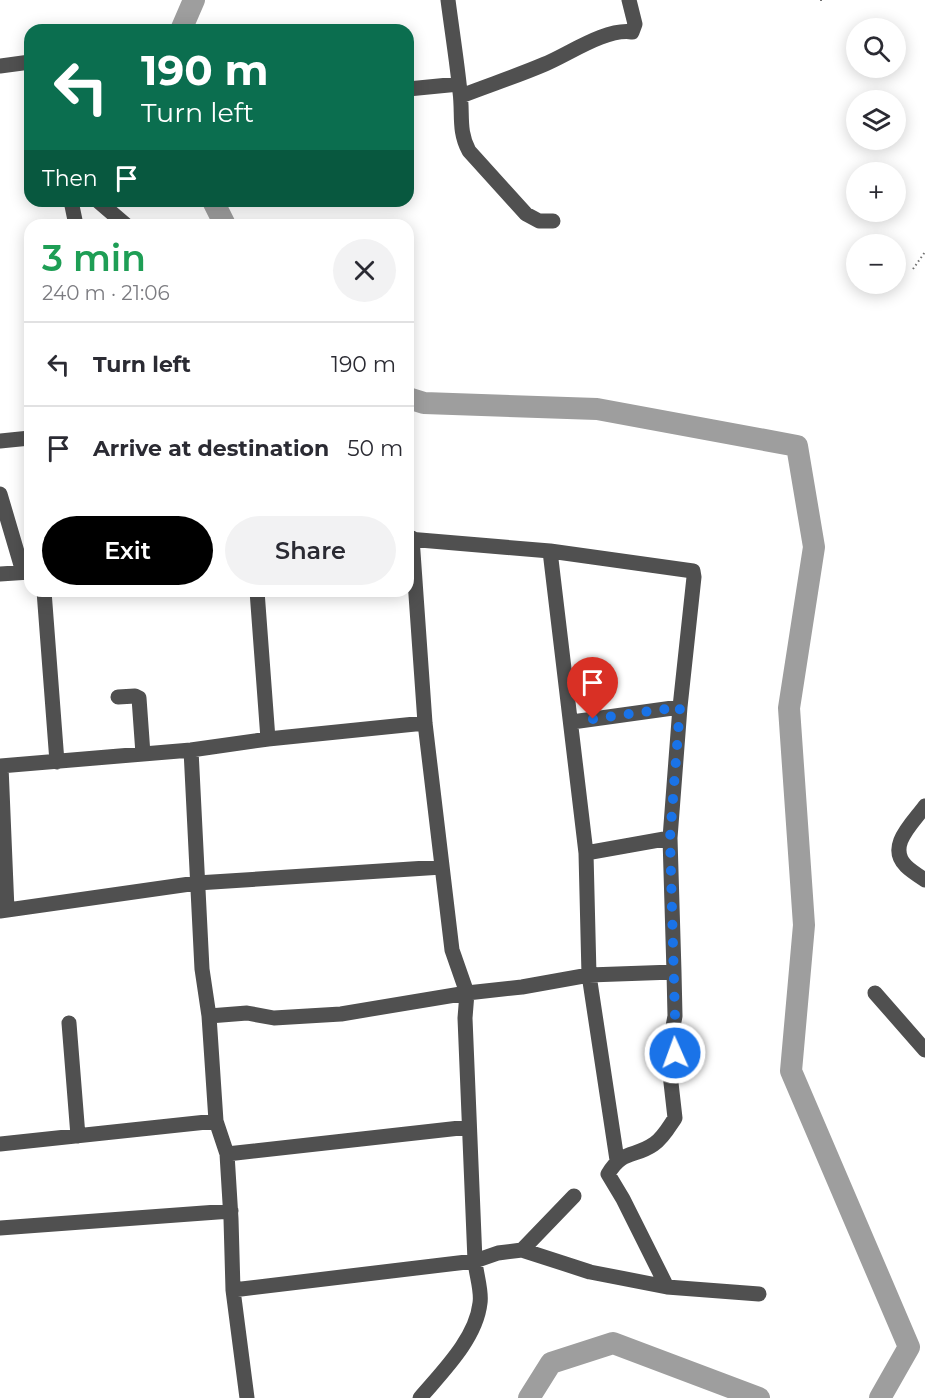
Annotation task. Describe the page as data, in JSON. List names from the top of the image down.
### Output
{
  "page": {
    "map_buttons": ["+", "−"],
    "turn": ["190 m", "Turn left"],
    "then": "Then",
    "heading": ["3 min", "240 m · 21:06"],
    "list": [
      {
        "name": "Turn left",
        "value": "190 m"
      },
      {
        "name": "Arrive at destination",
        "value": "50 m"
      }
    ],
    "buttons": ["Exit", "Share"]
  }
}
